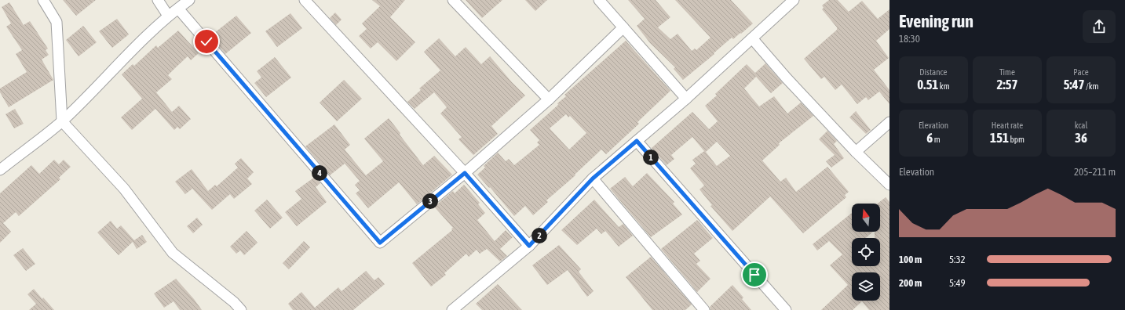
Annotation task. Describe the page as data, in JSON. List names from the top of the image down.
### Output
{
  "north": "top",
  "page": {
    "heading": ["Evening run", "18:30"],
    "stats": [
      ["Distance", "0.51 km"],
      ["Time", "2:57"],
      ["Pace", "5:47 /km"],
      ["Elevation", "6 m"],
      ["Heart rate", "151 bpm"],
      ["kcal", "36"]
    ],
    "pins": [
      "1",
      "4",
      "3",
      "2"
    ],
    "chart": ["Elevation", "205–211 m"],
    "list": [
      {
        "name": "100 m",
        "note": "5:32"
      },
      {
        "name": "200 m",
        "note": "5:49"
      }
    ]
  }
}
